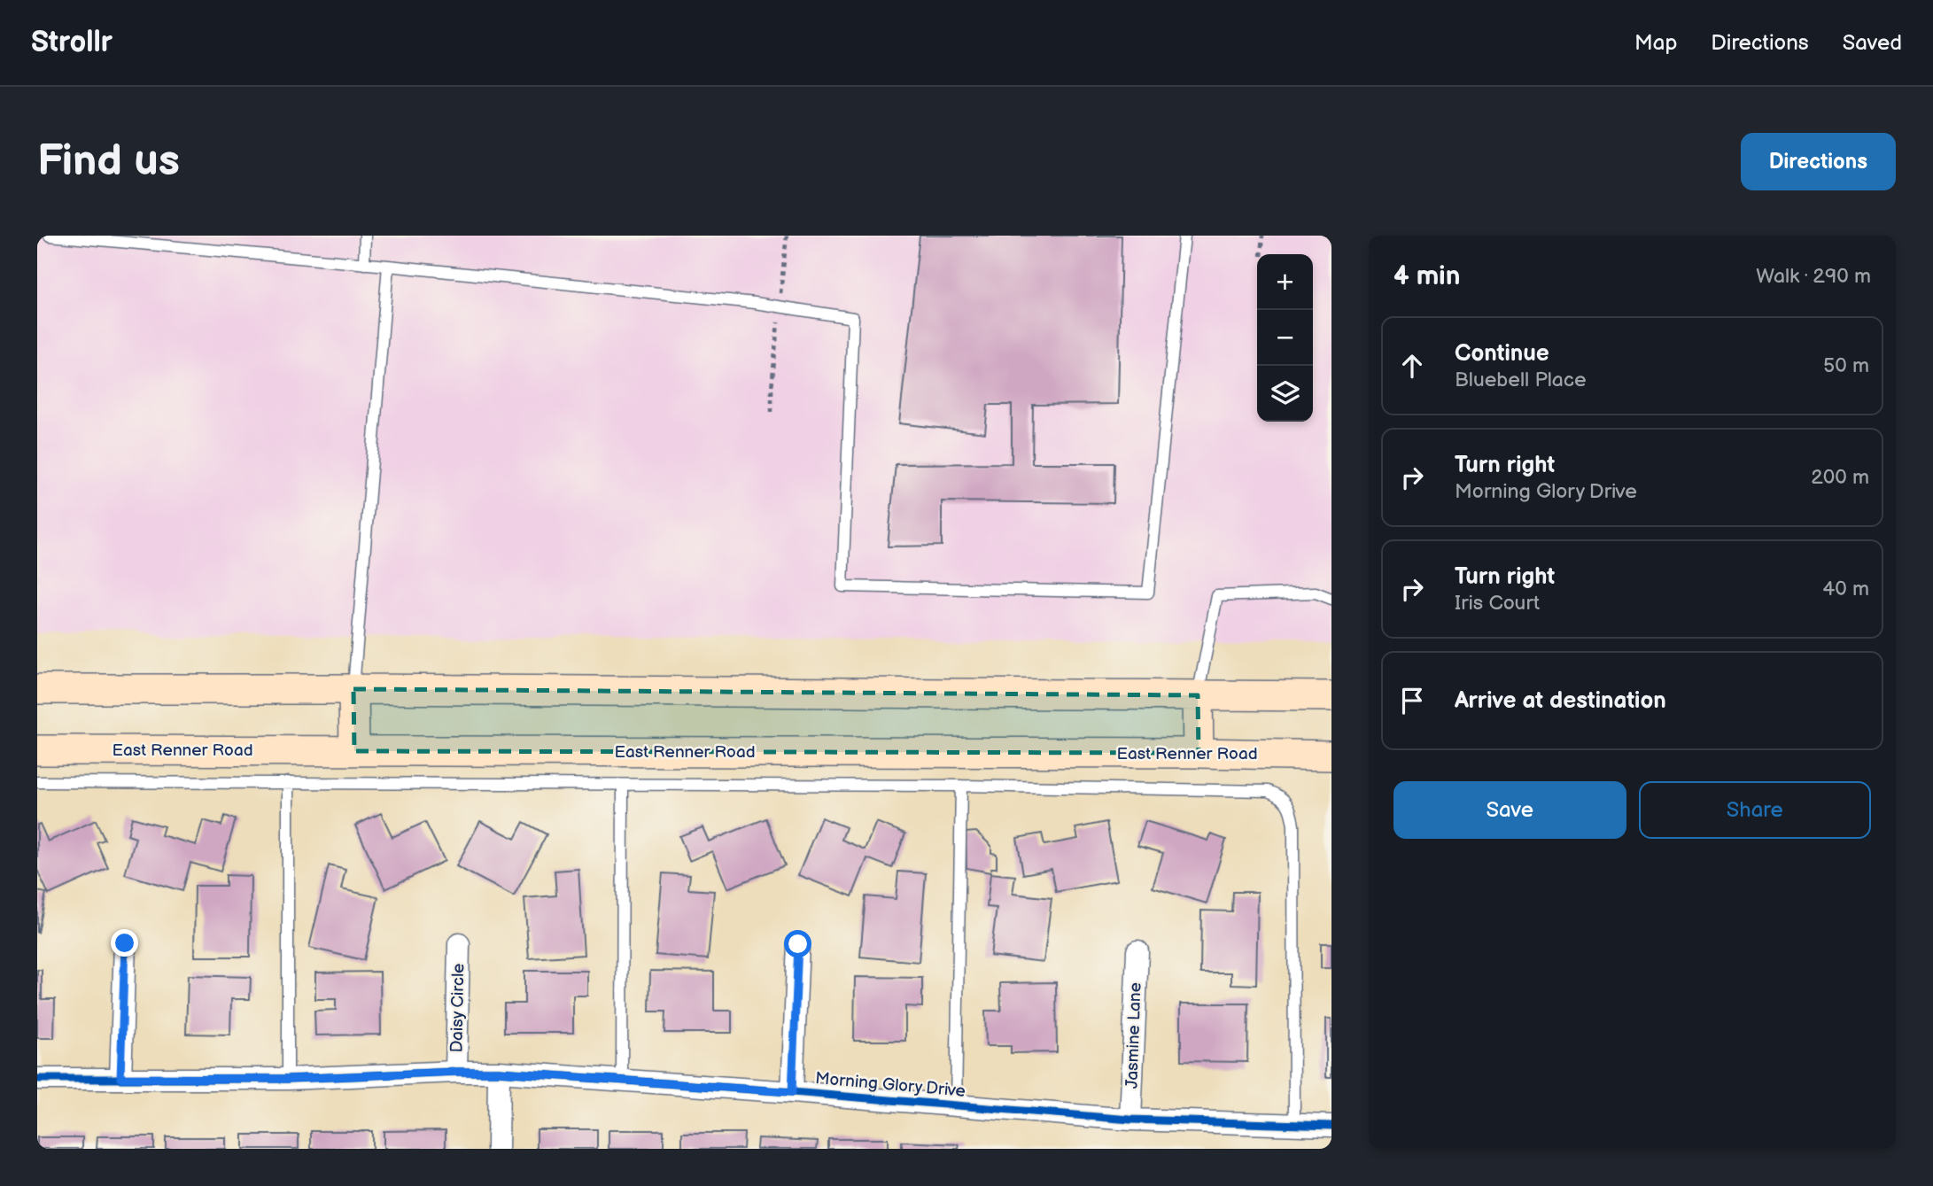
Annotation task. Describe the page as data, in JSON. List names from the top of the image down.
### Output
{
  "streets": {
    "main road": ["East Renner Road"],
    "street": ["Daisy Circle", "Jasmine Lane", "Morning Glory Drive"]
  },
  "crossings": [
    ["Daisy Circle", "Morning Glory Drive"],
    ["Jasmine Lane", "Morning Glory Drive"]
  ],
  "page": {
    "header": "Strollr",
    "nav": ["Map", "Directions", "Saved"],
    "buttons": [
      "Directions",
      ["Save", "Share"]
    ],
    "title": "Find us",
    "heading": ["4 min", "Walk · 290 m"],
    "map_buttons": ["+", "−"],
    "list": [
      ["Continue", "Bluebell Place", "50 m"],
      ["Turn right", "Morning Glory Drive", "200 m"],
      ["Turn right", "Iris Court", "40 m"],
      "Arrive at destination"
    ]
  }
}
